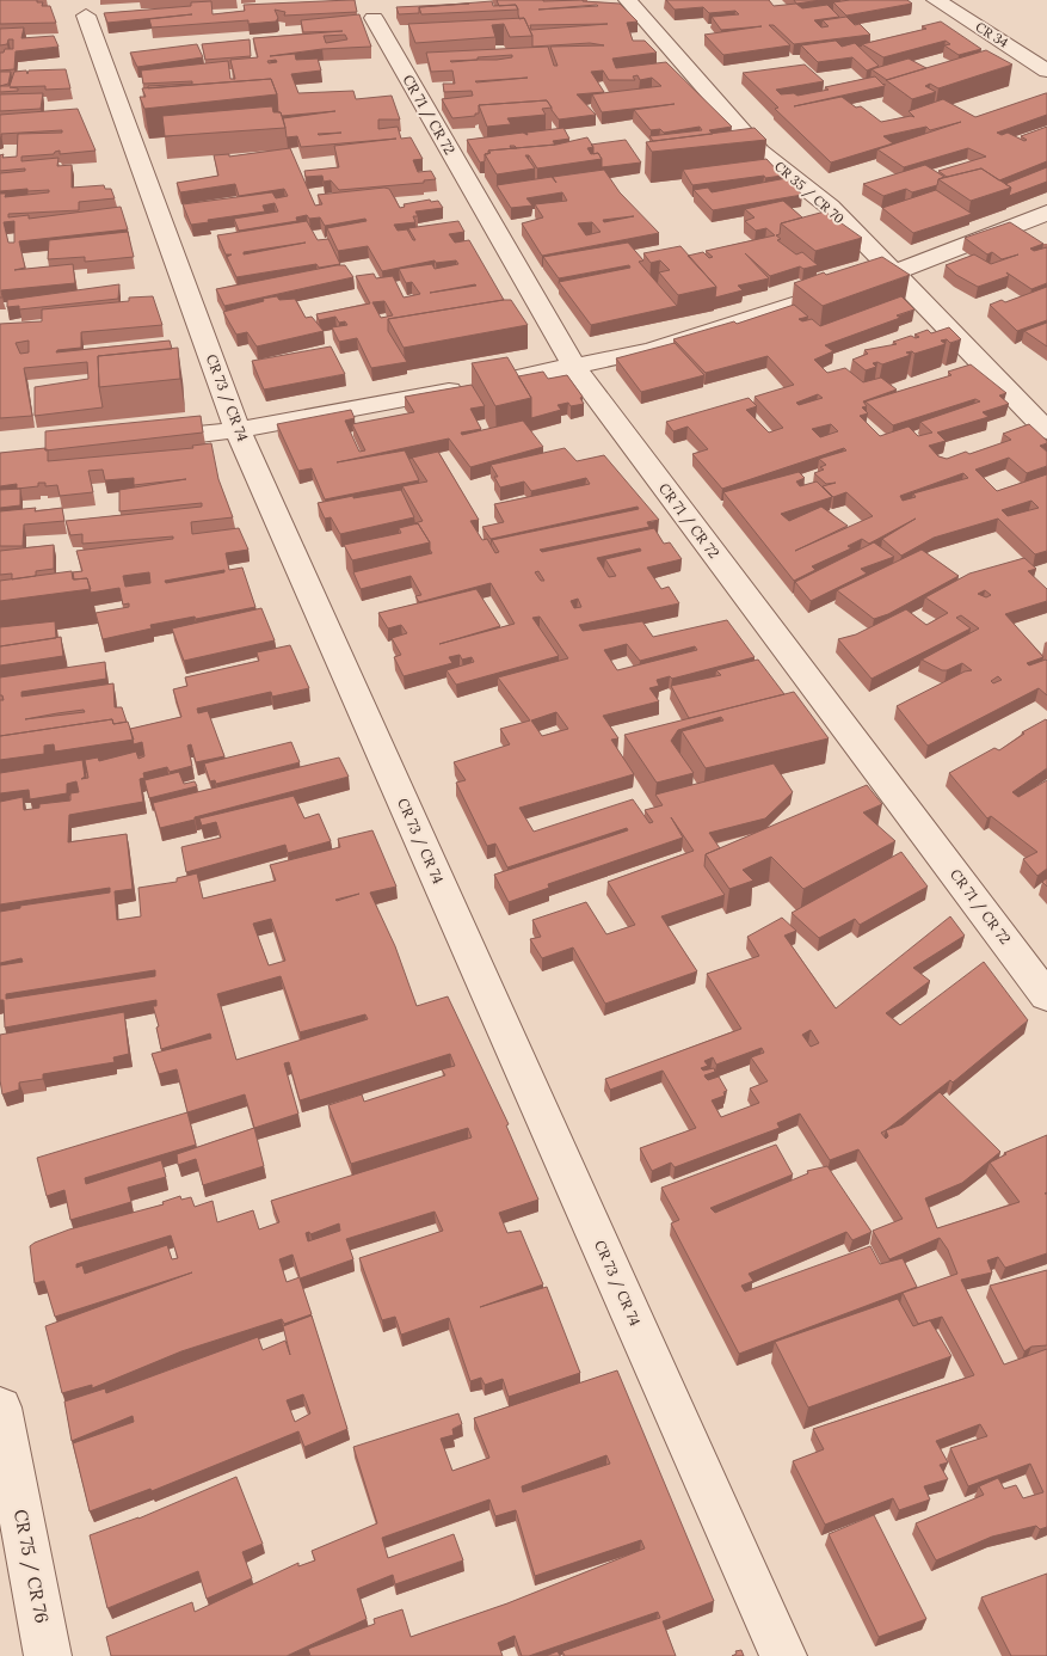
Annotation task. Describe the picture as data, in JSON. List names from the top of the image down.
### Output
{
  "streets": {
    "street": [
      "CR 34",
      "CR 71 / CR 72",
      "CR 35 / CR 70",
      "CR 73 / CR 74",
      "CR 75 / CR 76"
    ]
  }
}
